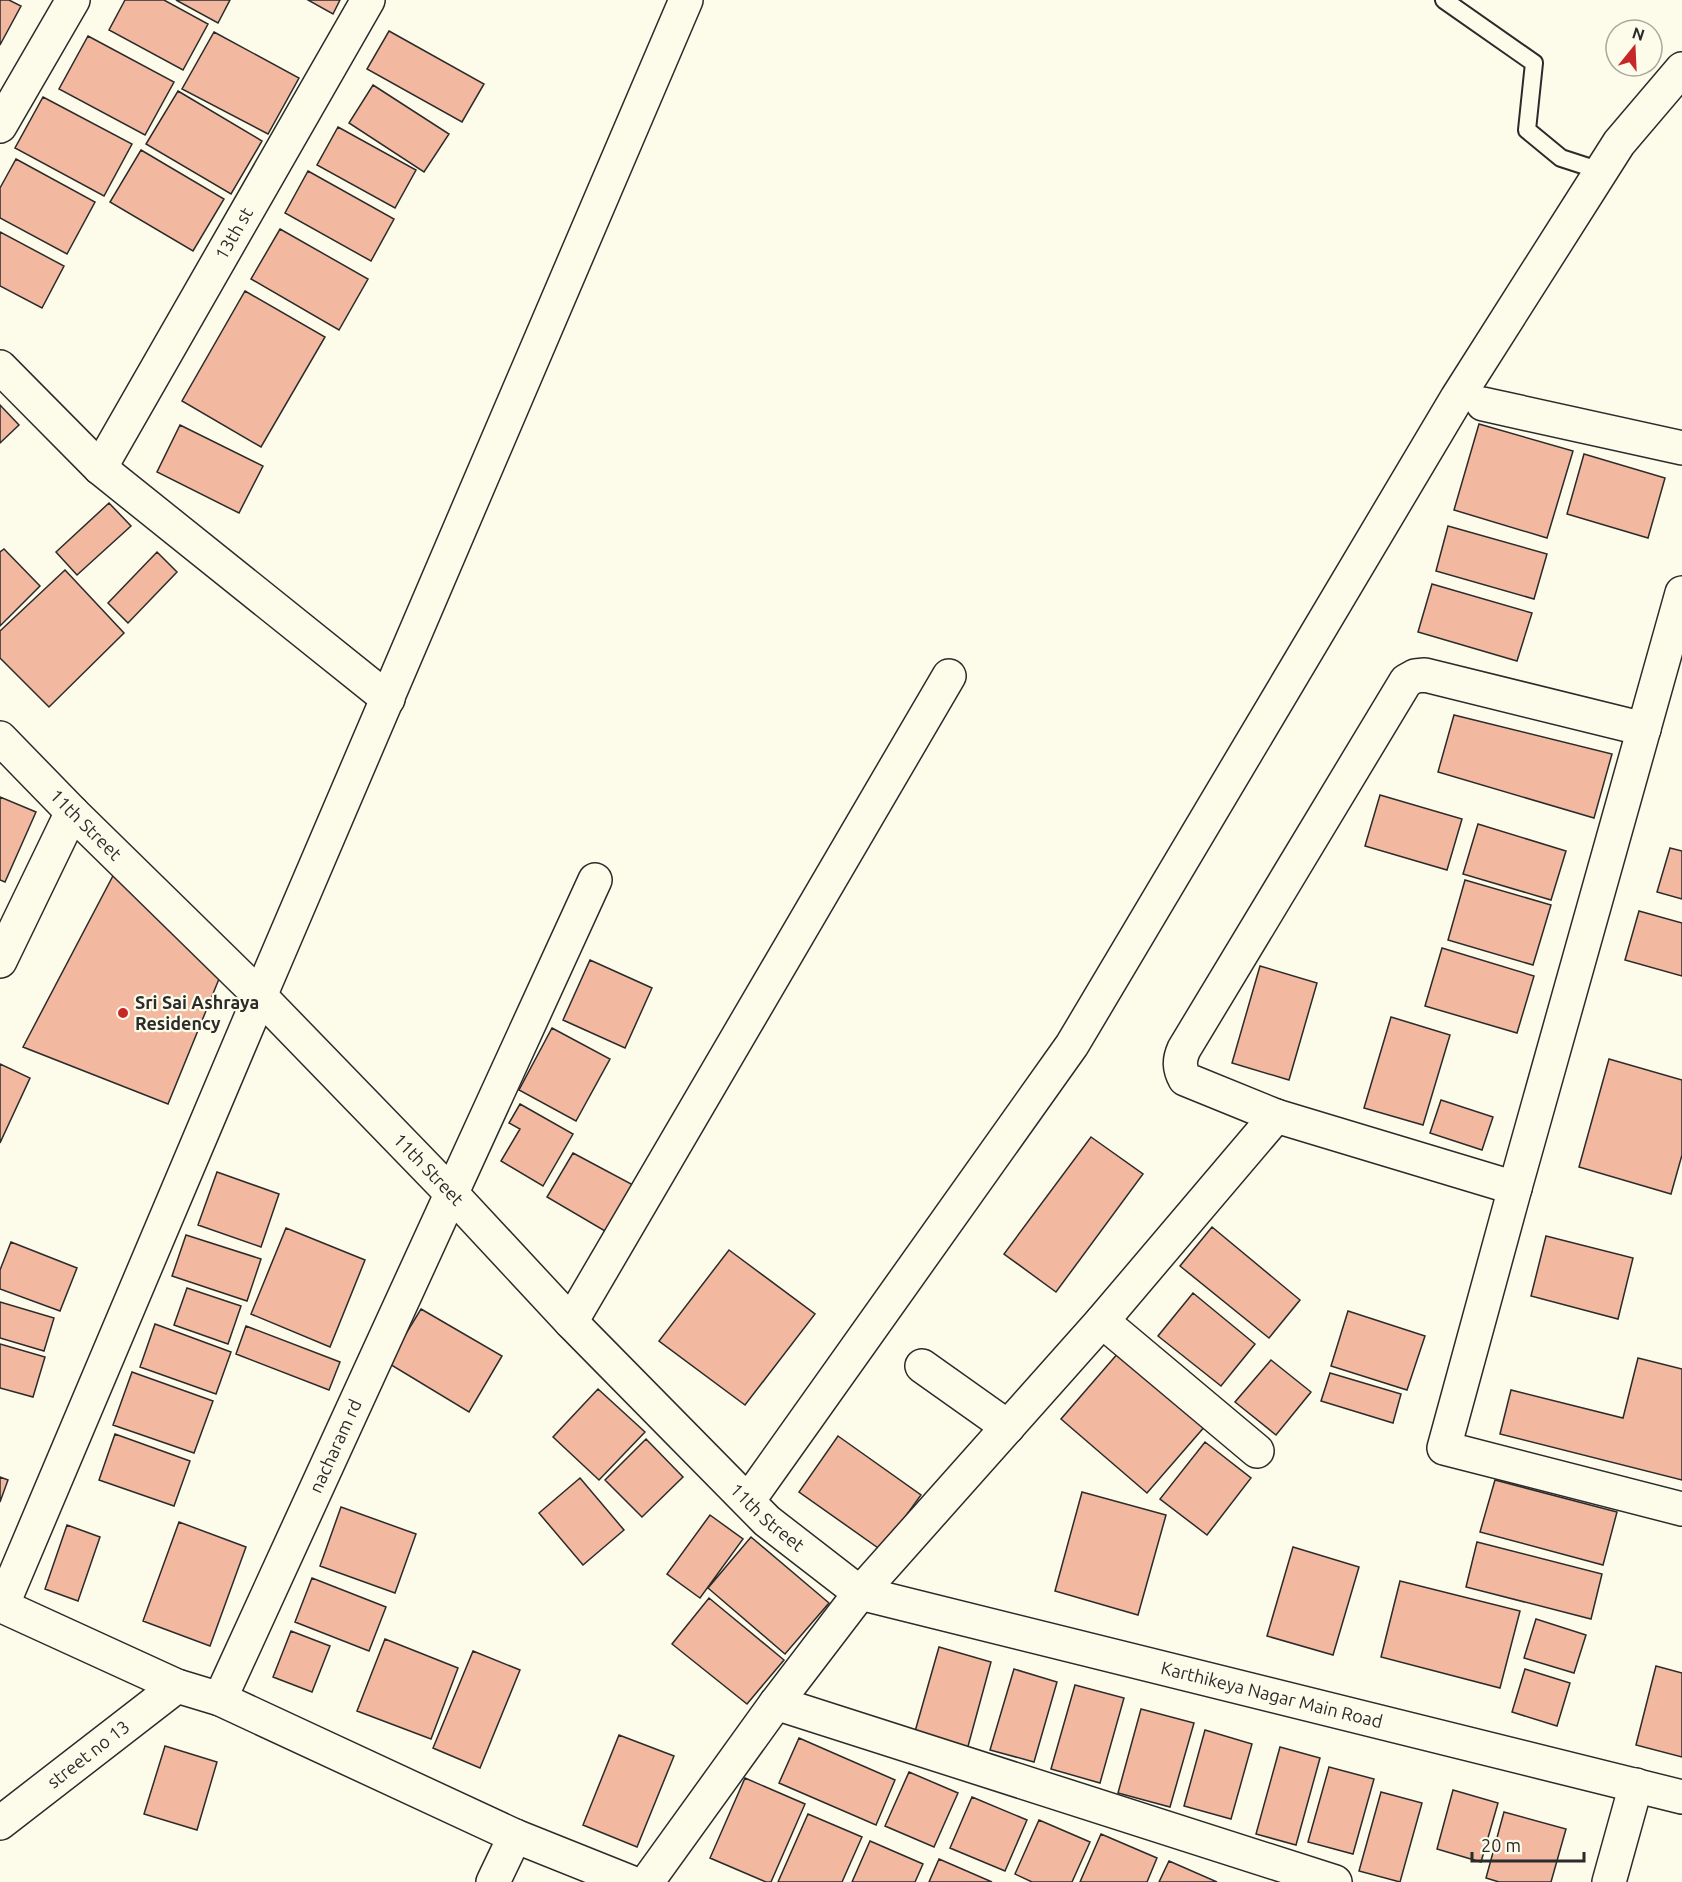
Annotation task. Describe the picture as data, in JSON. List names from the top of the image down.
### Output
{
  "streets": {
    "street": [
      "13th st",
      "11th Street",
      "nacharam rd",
      "Karthikeya Nagar Main Road",
      "street no 13"
    ]
  },
  "crossings": [
    ["11th Street", "nacharam rd"],
    ["11th Street", "Karthikeya Nagar Main Road"]
  ],
  "places": ["Sri Sai Ashraya Residency"],
  "scale_bar": "20 m",
  "north": "top"
}
